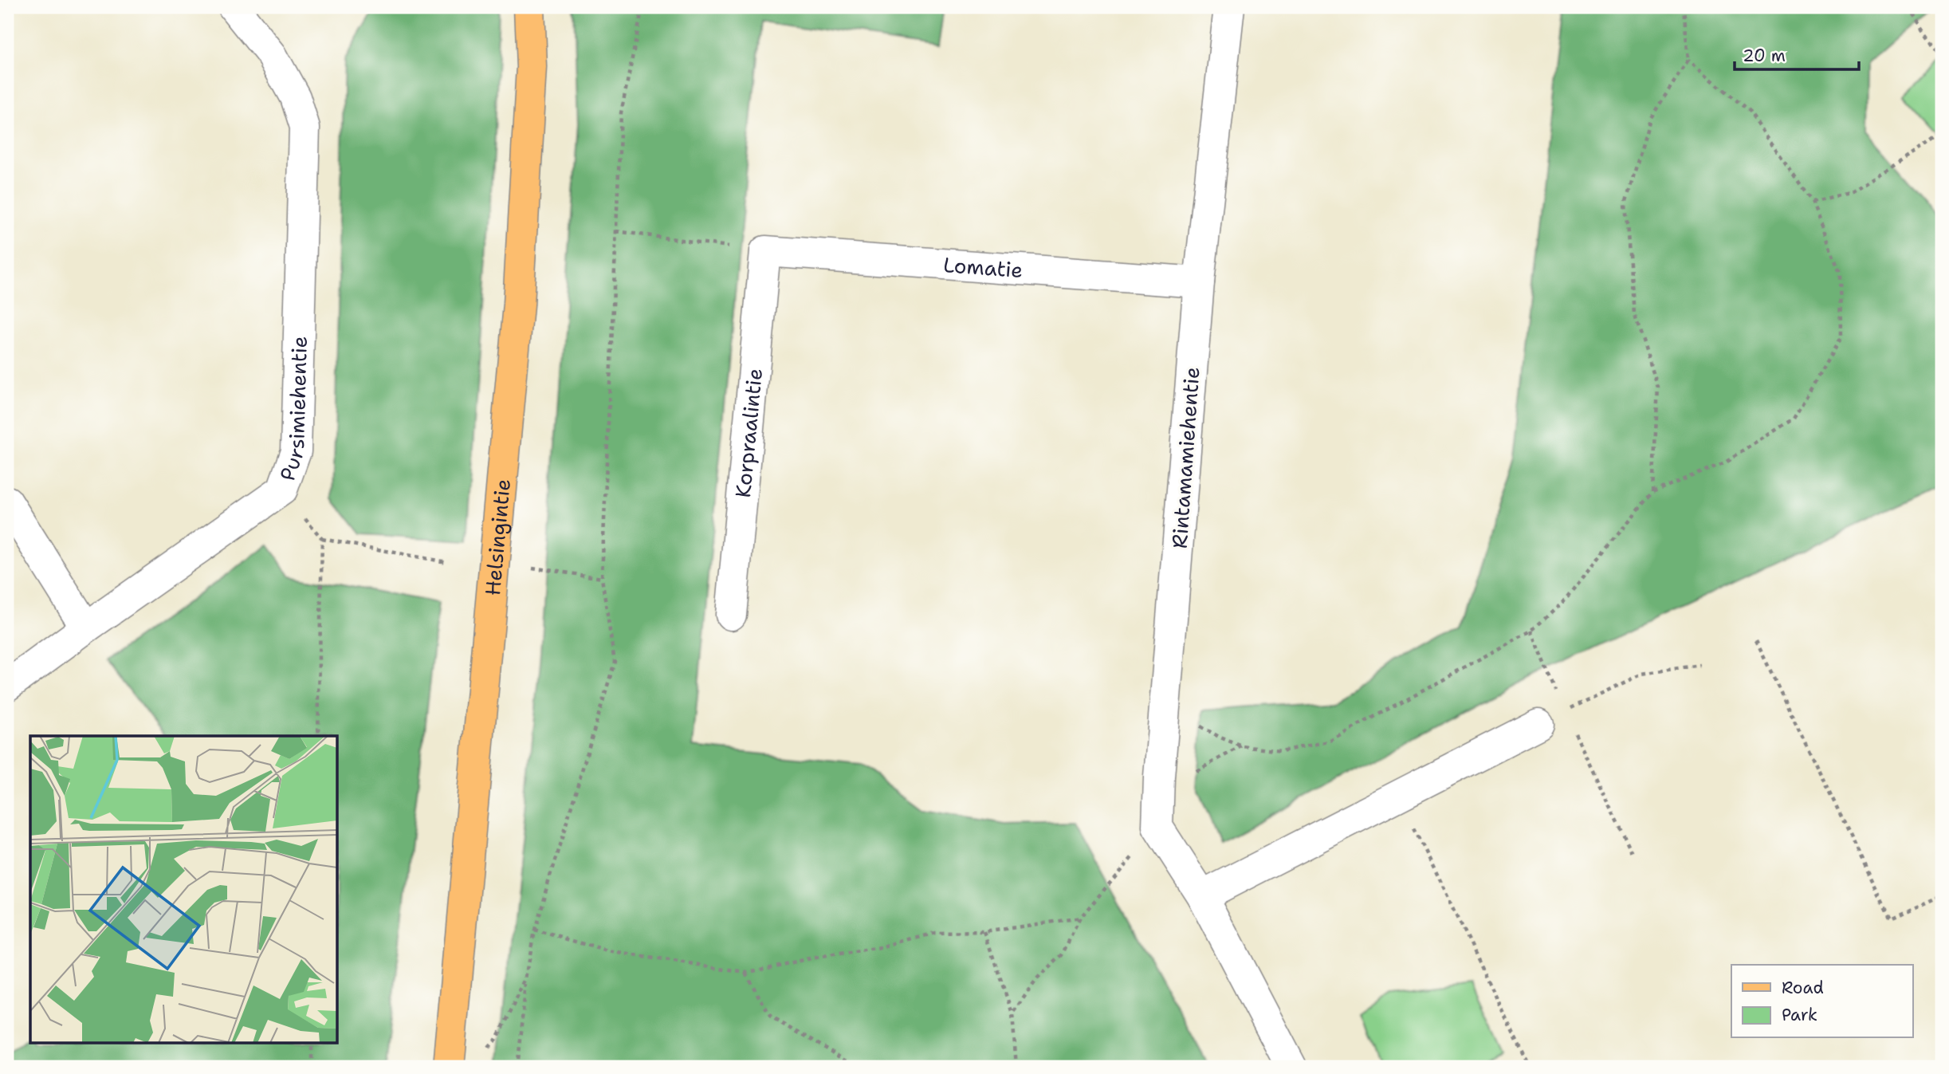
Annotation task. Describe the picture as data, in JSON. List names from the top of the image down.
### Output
{
  "streets": {
    "main road": ["Helsingintie"],
    "street": [
      "Lomatie",
      "Pursimiehentie",
      "Korpraalintie",
      "Rintamamiehentie"
    ]
  },
  "crossings": [
    ["Lomatie", "Korpraalintie"],
    ["Lomatie", "Rintamamiehentie"]
  ],
  "legend": ["Road", "Park"],
  "scale_bar": "20 m"
}
